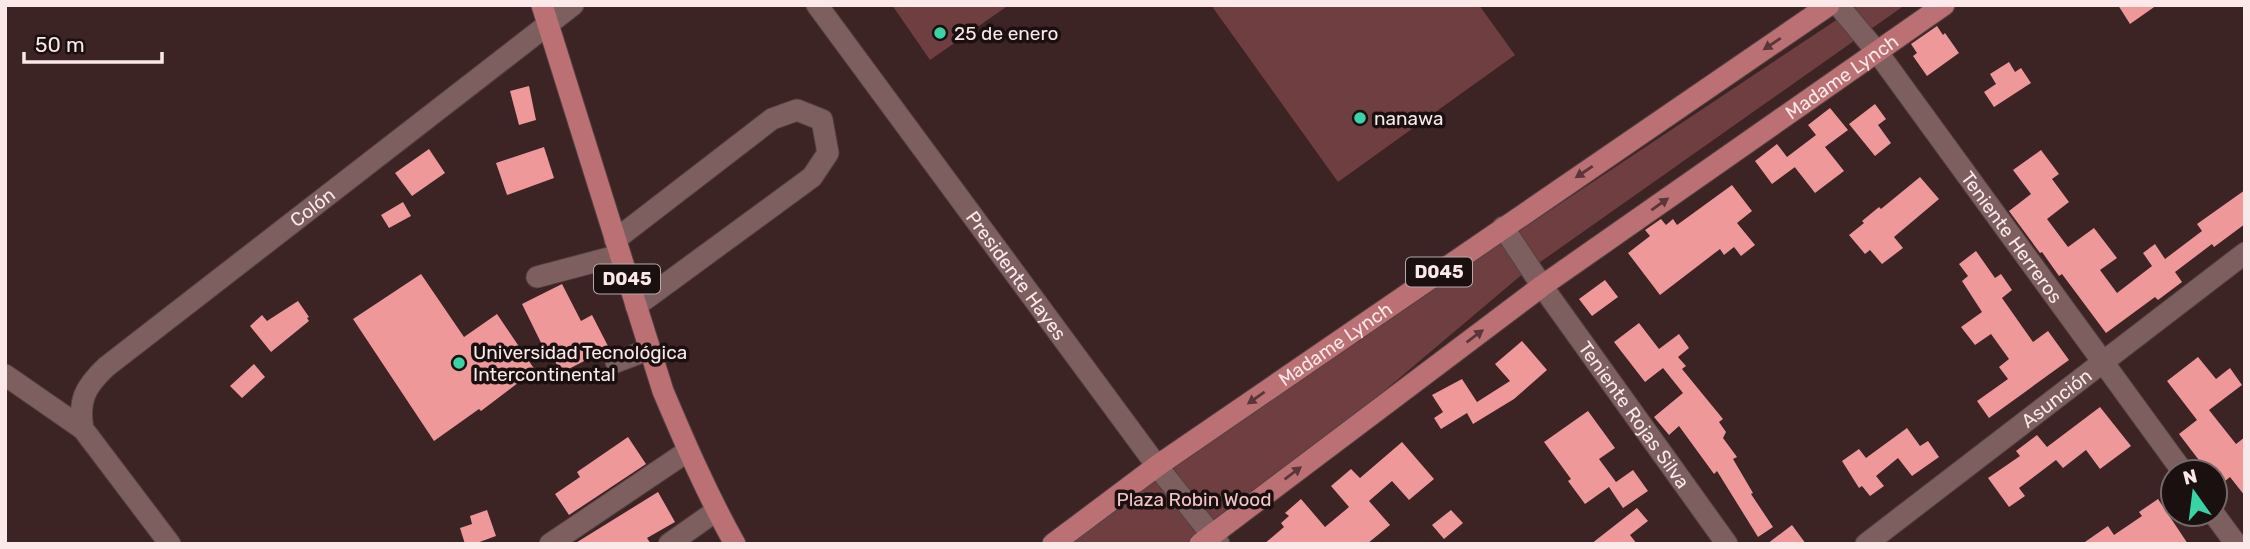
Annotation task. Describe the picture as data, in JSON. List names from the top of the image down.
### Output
{
  "streets": {
    "main road": ["Madame Lynch", "D045"],
    "street": [
      "Colón",
      "Teniente Herreros",
      "Presidente Hayes",
      "Asunción",
      "Teniente Rojas Silva"
    ]
  },
  "crossings": [
    ["Madame Lynch", "Teniente Herreros"],
    ["Madame Lynch", "Presidente Hayes"],
    ["Madame Lynch", "Teniente Rojas Silva"],
    ["Colón", "D045"],
    ["Teniente Herreros", "Asunción"]
  ],
  "parks": ["Plaza Robin Wood"],
  "places": ["25 de enero", "nanawa", "Universidad Tecnológica Intercontinental"],
  "scale_bar": "50 m",
  "north": "top"
}
